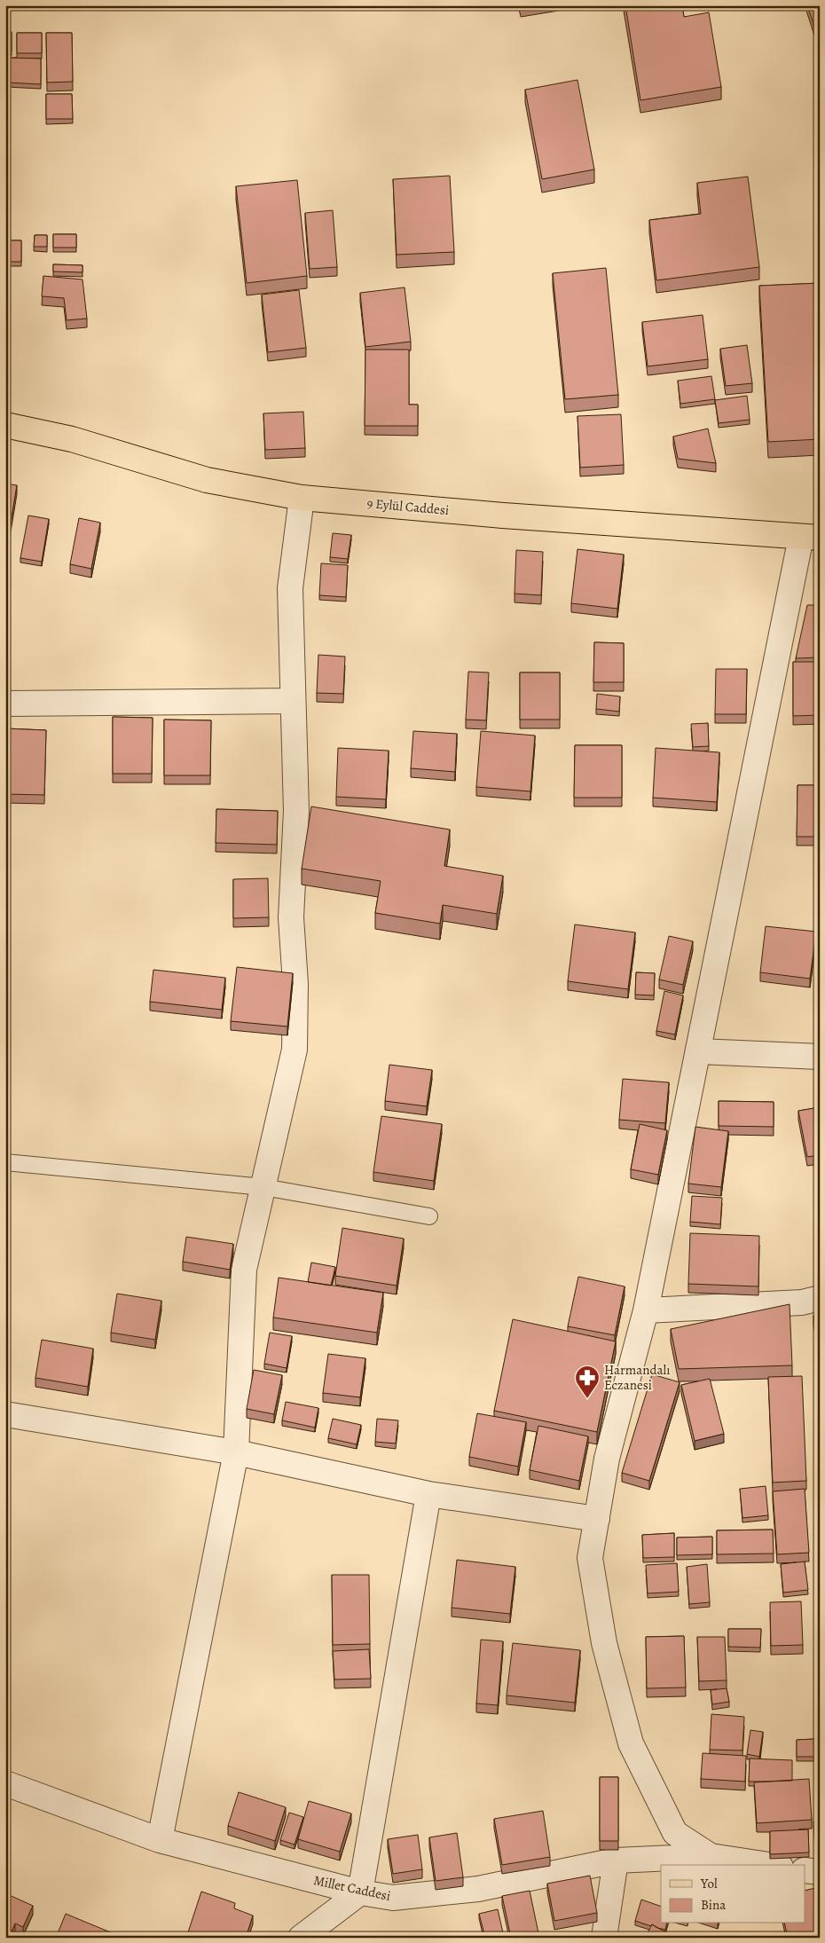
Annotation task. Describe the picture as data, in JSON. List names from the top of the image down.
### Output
{
  "streets": {
    "main road": ["9 Eylül Caddesi"],
    "street": ["Millet Caddesi"]
  },
  "places": {
    "pharmacy": ["Harmandalı Eczanesi"]
  },
  "legend": ["Yol", "Bina"]
}
